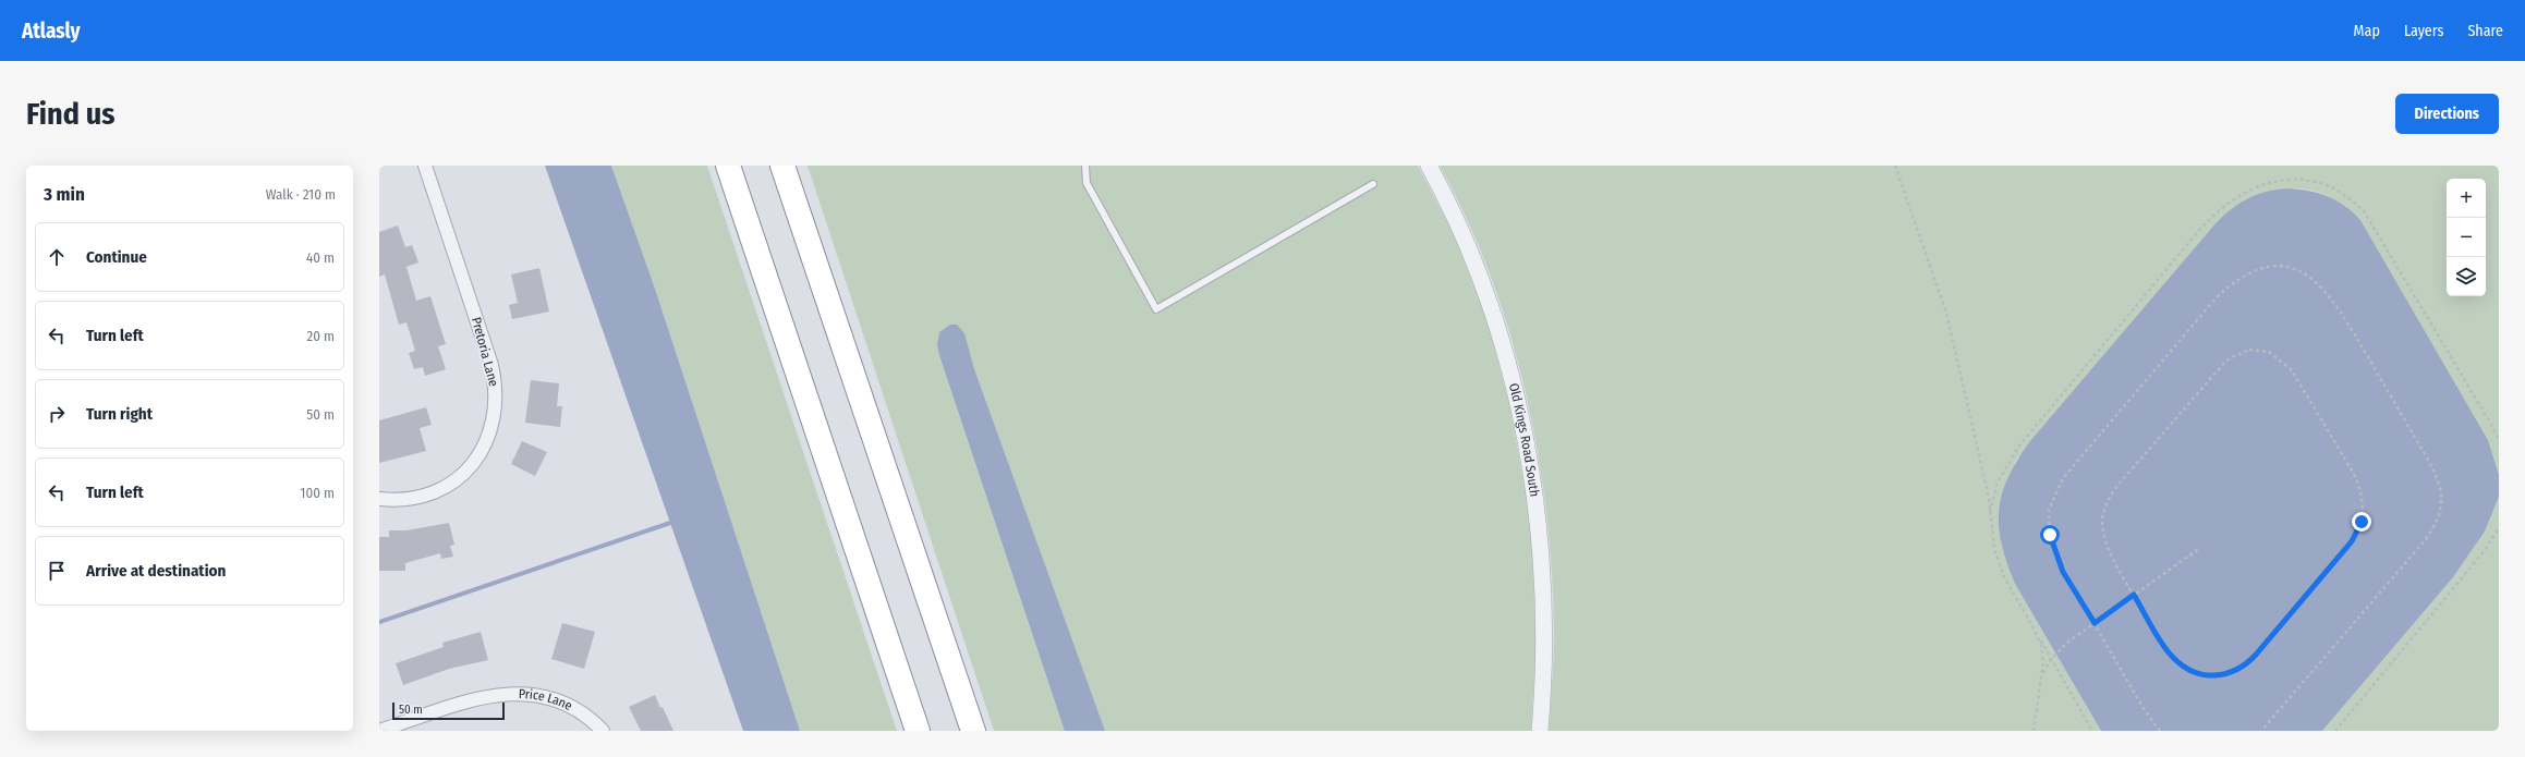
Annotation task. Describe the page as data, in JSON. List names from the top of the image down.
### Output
{
  "streets": {
    "street": ["Pretoria Lane", "Old Kings Road South", "Price Lane"]
  },
  "scale_bar": "50 m",
  "page": {
    "header": "Atlasly",
    "nav": ["Map", "Layers", "Share"],
    "buttons": "Directions",
    "title": "Find us",
    "heading": ["3 min", "Walk · 210 m"],
    "map_buttons": ["+", "−"],
    "list": [
      ["Continue", "40 m"],
      ["Turn left", "20 m"],
      ["Turn right", "50 m"],
      ["Turn left", "100 m"],
      "Arrive at destination"
    ],
    "scale": "50 m"
  }
}
